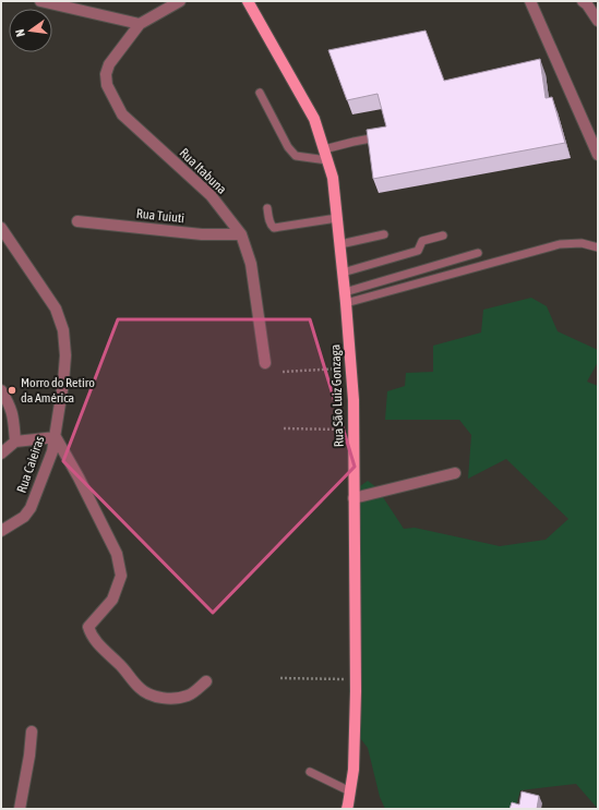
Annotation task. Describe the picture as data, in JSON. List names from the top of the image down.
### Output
{
  "streets": {
    "main road": ["Rua São Luiz Gonzaga"],
    "street": ["Rua Itabuna", "Rua Tuiuti", "Rua Caieiras"]
  },
  "crossings": [
    ["Rua Itabuna", "Rua Tuiuti"]
  ],
  "places": ["Morro do Retiro da América"],
  "north": "left"
}
